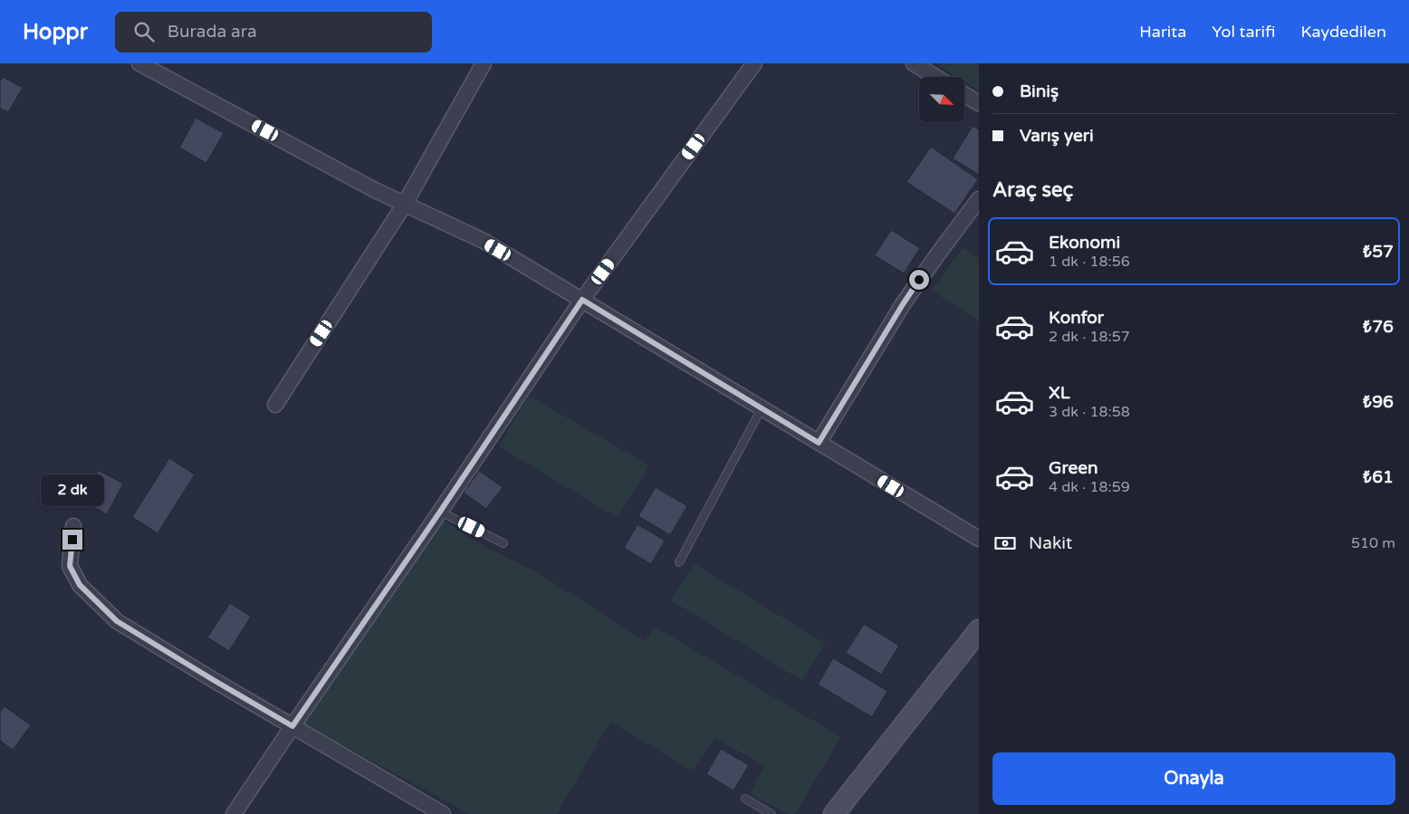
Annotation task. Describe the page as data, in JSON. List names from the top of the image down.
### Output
{
  "north": "bottom right",
  "page": {
    "header": "Hoppr",
    "search": "Burada ara",
    "nav": ["Harita", "Yol tarifi", "Kaydedilen"],
    "banner": ["Biniş", "Varış yeri"],
    "heading": "Araç seç",
    "list": [
      {
        "name": "Ekonomi",
        "note": "1 dk · 18:56",
        "value": "₺57"
      },
      {
        "name": "Konfor",
        "note": "2 dk · 18:57",
        "value": "₺76"
      },
      {
        "name": "XL",
        "note": "3 dk · 18:58",
        "value": "₺96"
      },
      {
        "name": "Green",
        "note": "4 dk · 18:59",
        "value": "₺61"
      }
    ],
    "bubble": "2 dk",
    "pay": ["Nakit", "510 m"],
    "buttons": "Onayla"
  }
}
